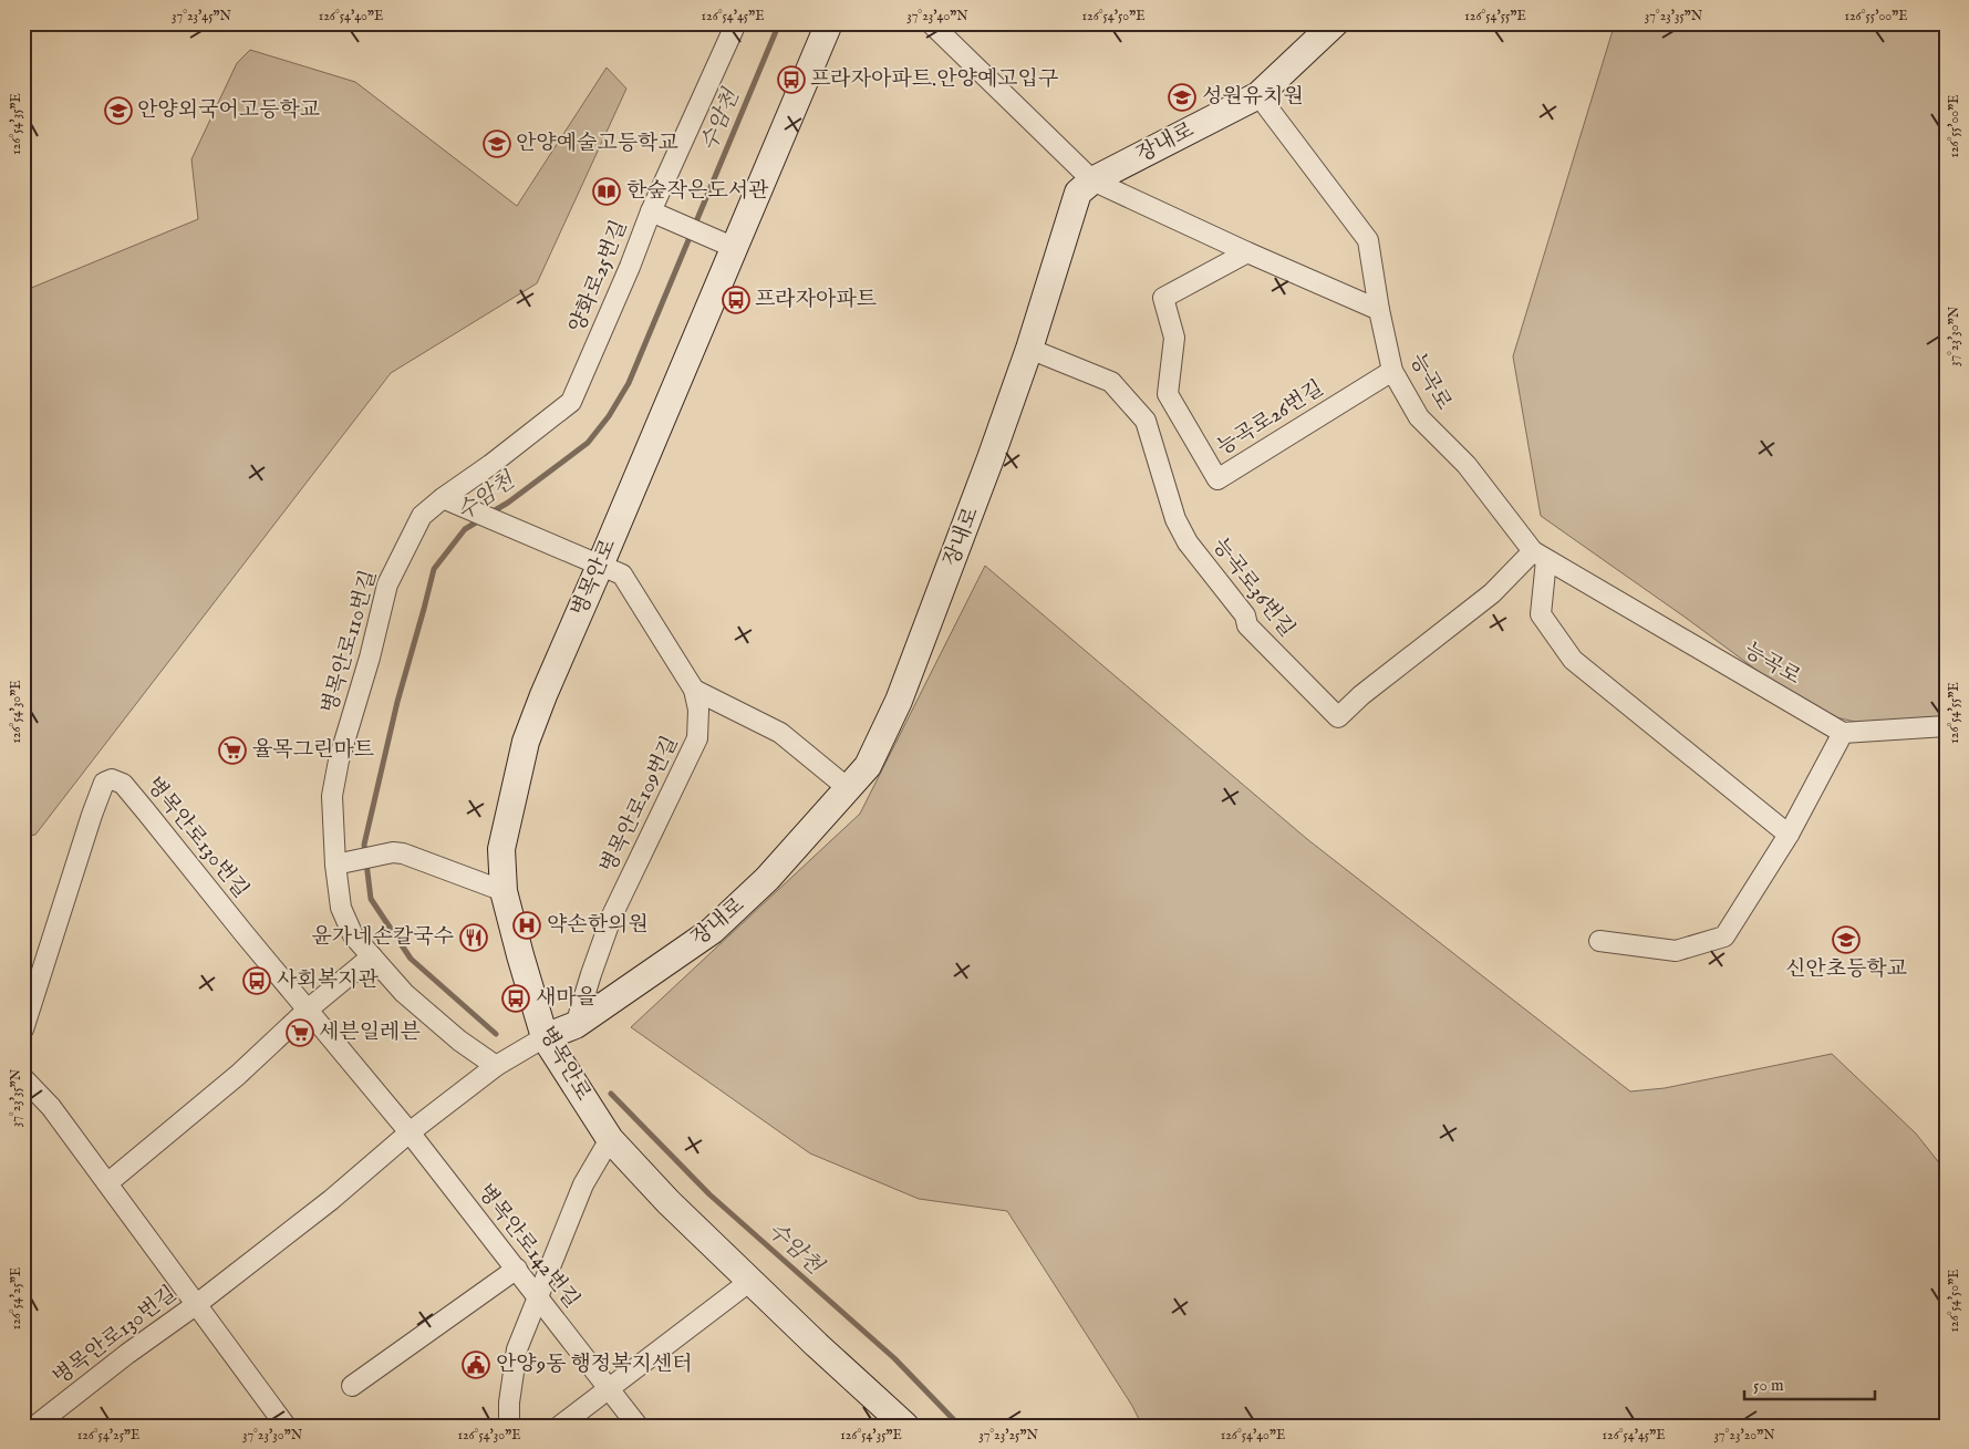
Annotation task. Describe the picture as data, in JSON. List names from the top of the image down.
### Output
{
  "streets": {
    "street": [
      "장내로",
      "양화로25번길",
      "능곡로",
      "능곡로26번길",
      "병목안로",
      "능곡로36번길",
      "병목안로110번길",
      "병목안로109번길",
      "병목안로130번길",
      "병목안로142번길"
    ]
  },
  "crossings": [
    ["장내로", "능곡로"],
    ["장내로", "병목안로"],
    ["장내로", "능곡로36번길"],
    ["장내로", "병목안로109번길"],
    ["장내로", "병목안로130번길"],
    ["양화로25번길", "병목안로110번길"],
    ["능곡로", "능곡로26번길"],
    ["능곡로", "능곡로36번길"],
    ["병목안로", "병목안로109번길"],
    ["병목안로", "병목안로130번길"],
    ["병목안로110번길", "병목안로130번길"],
    ["병목안로130번길", "병목안로142번길"]
  ],
  "water": ["수암천"],
  "places": {
    "bus stop": [
      "프라자아파트.안양예고입구",
      "프라자아파트",
      "사회복지관",
      "새마을"
    ],
    "school or university": [
      "성원유치원",
      "안양외국어고등학교",
      "안양예술고등학교",
      "신안초등학교"
    ],
    "library": ["한숲작은도서관"],
    "supermarket": ["율목그린마트", "세븐일레븐"],
    "hospital": ["약손한의원"],
    "restaurant": ["윤가네손칼국수"],
    "public building": ["안양9동 행정복지센터"]
  },
  "scale_bar": "50 m",
  "coordinates": [
    "37°23'45\"N",
    "126°54'40\"E",
    "126°54'45\"E",
    "37°23'40\"N",
    "126°54'50\"E",
    "126°54'55\"E",
    "37°23'35\"N",
    "126°55'00\"E",
    "126°54'35\"E",
    "37°23'30\"N",
    "126°54'30\"E",
    "126°54'25\"E",
    "37°23'25\"N",
    "37°23'20\"N"
  ]
}
